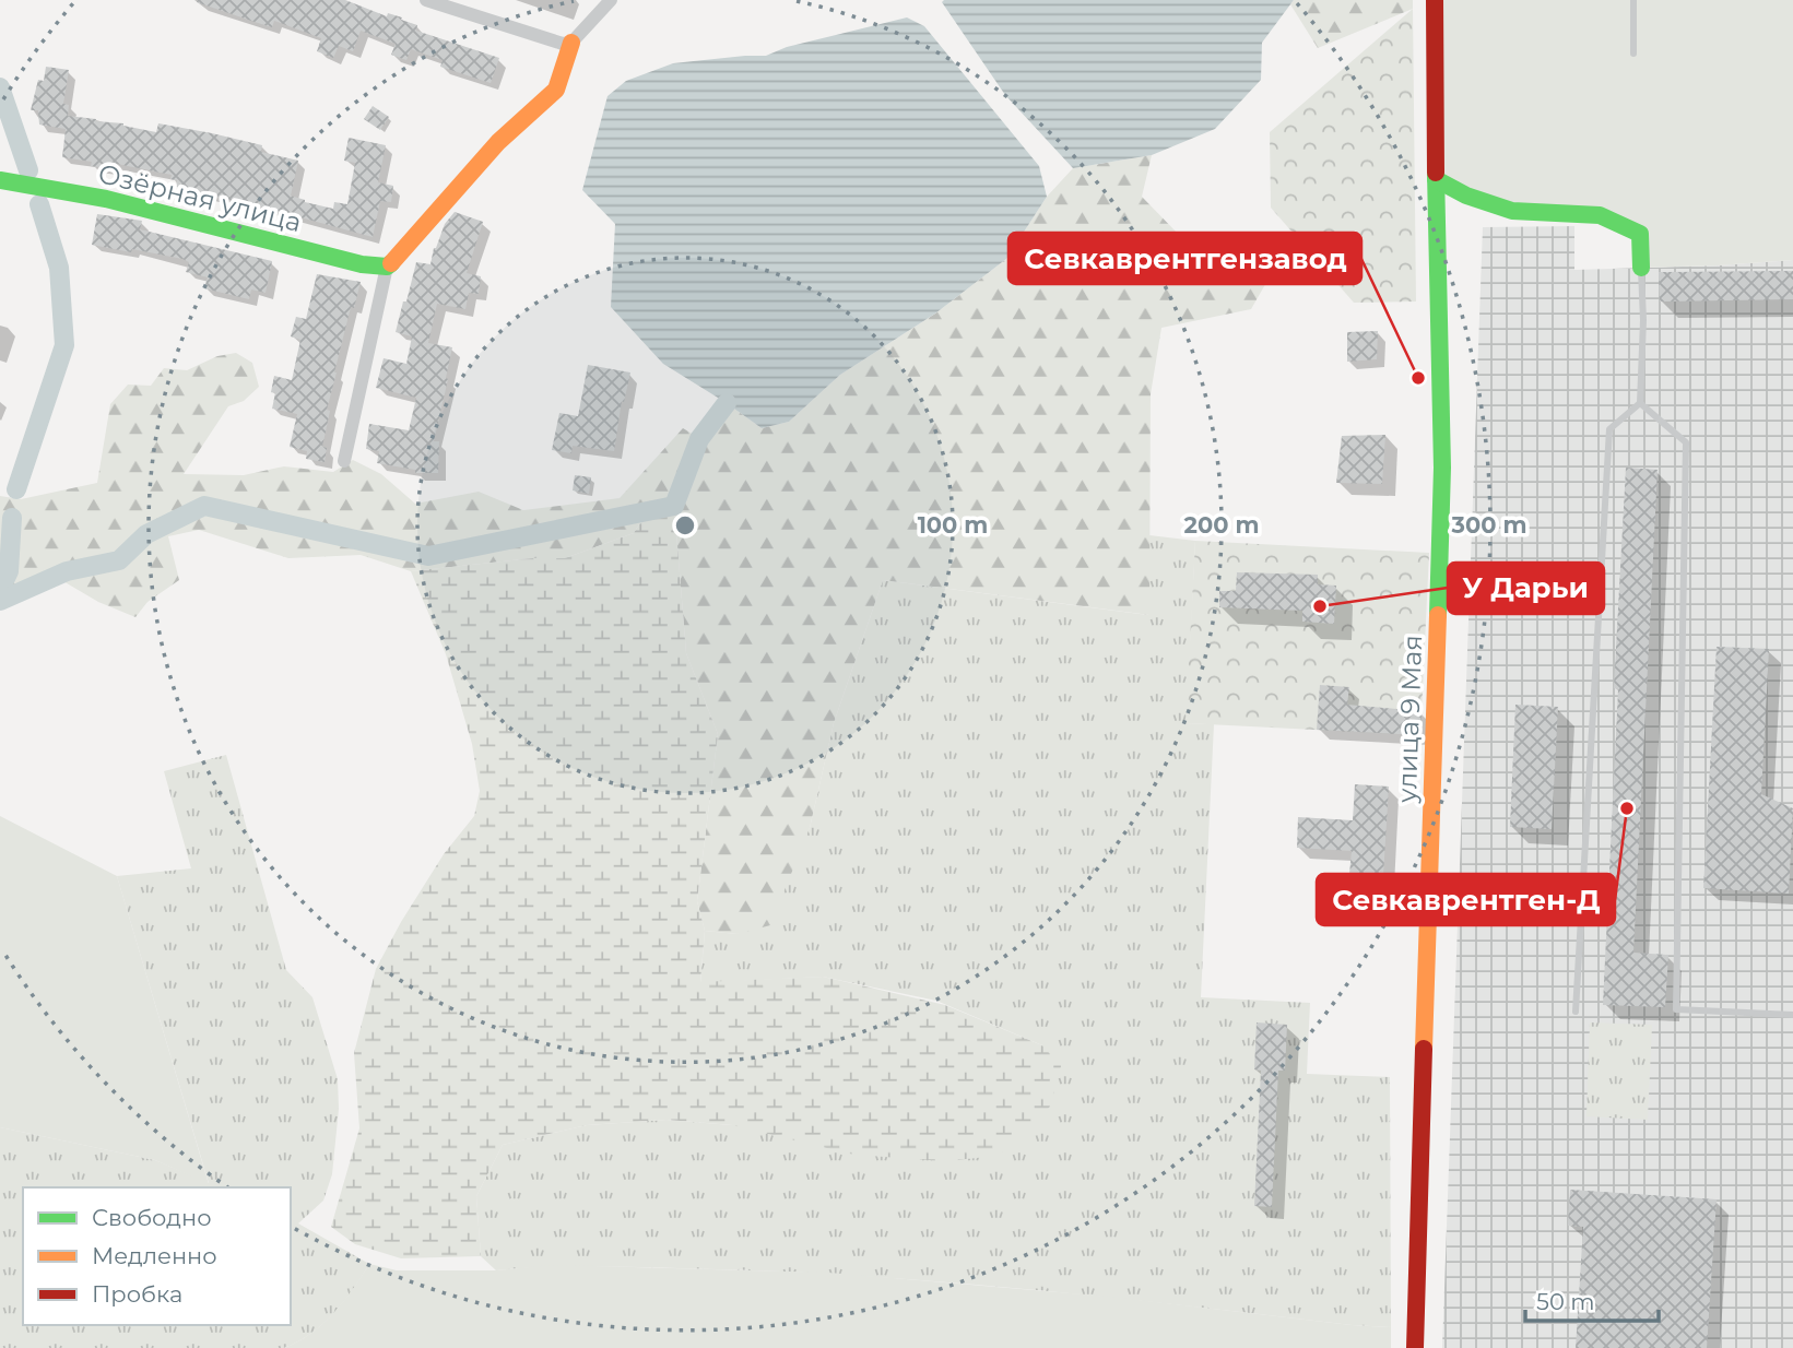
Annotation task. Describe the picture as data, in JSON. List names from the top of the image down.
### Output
{
  "streets": {
    "street": ["Озёрная улица", "улица 9 Мая"]
  },
  "places": ["Севкаврентгензавод", "У Дарьи", "Севкаврентген-Д"],
  "legend": ["Свободно", "Медленно", "Пробка"],
  "scale_bar": "50 m",
  "rings": ["100 m", "200 m", "300 m"]
}
